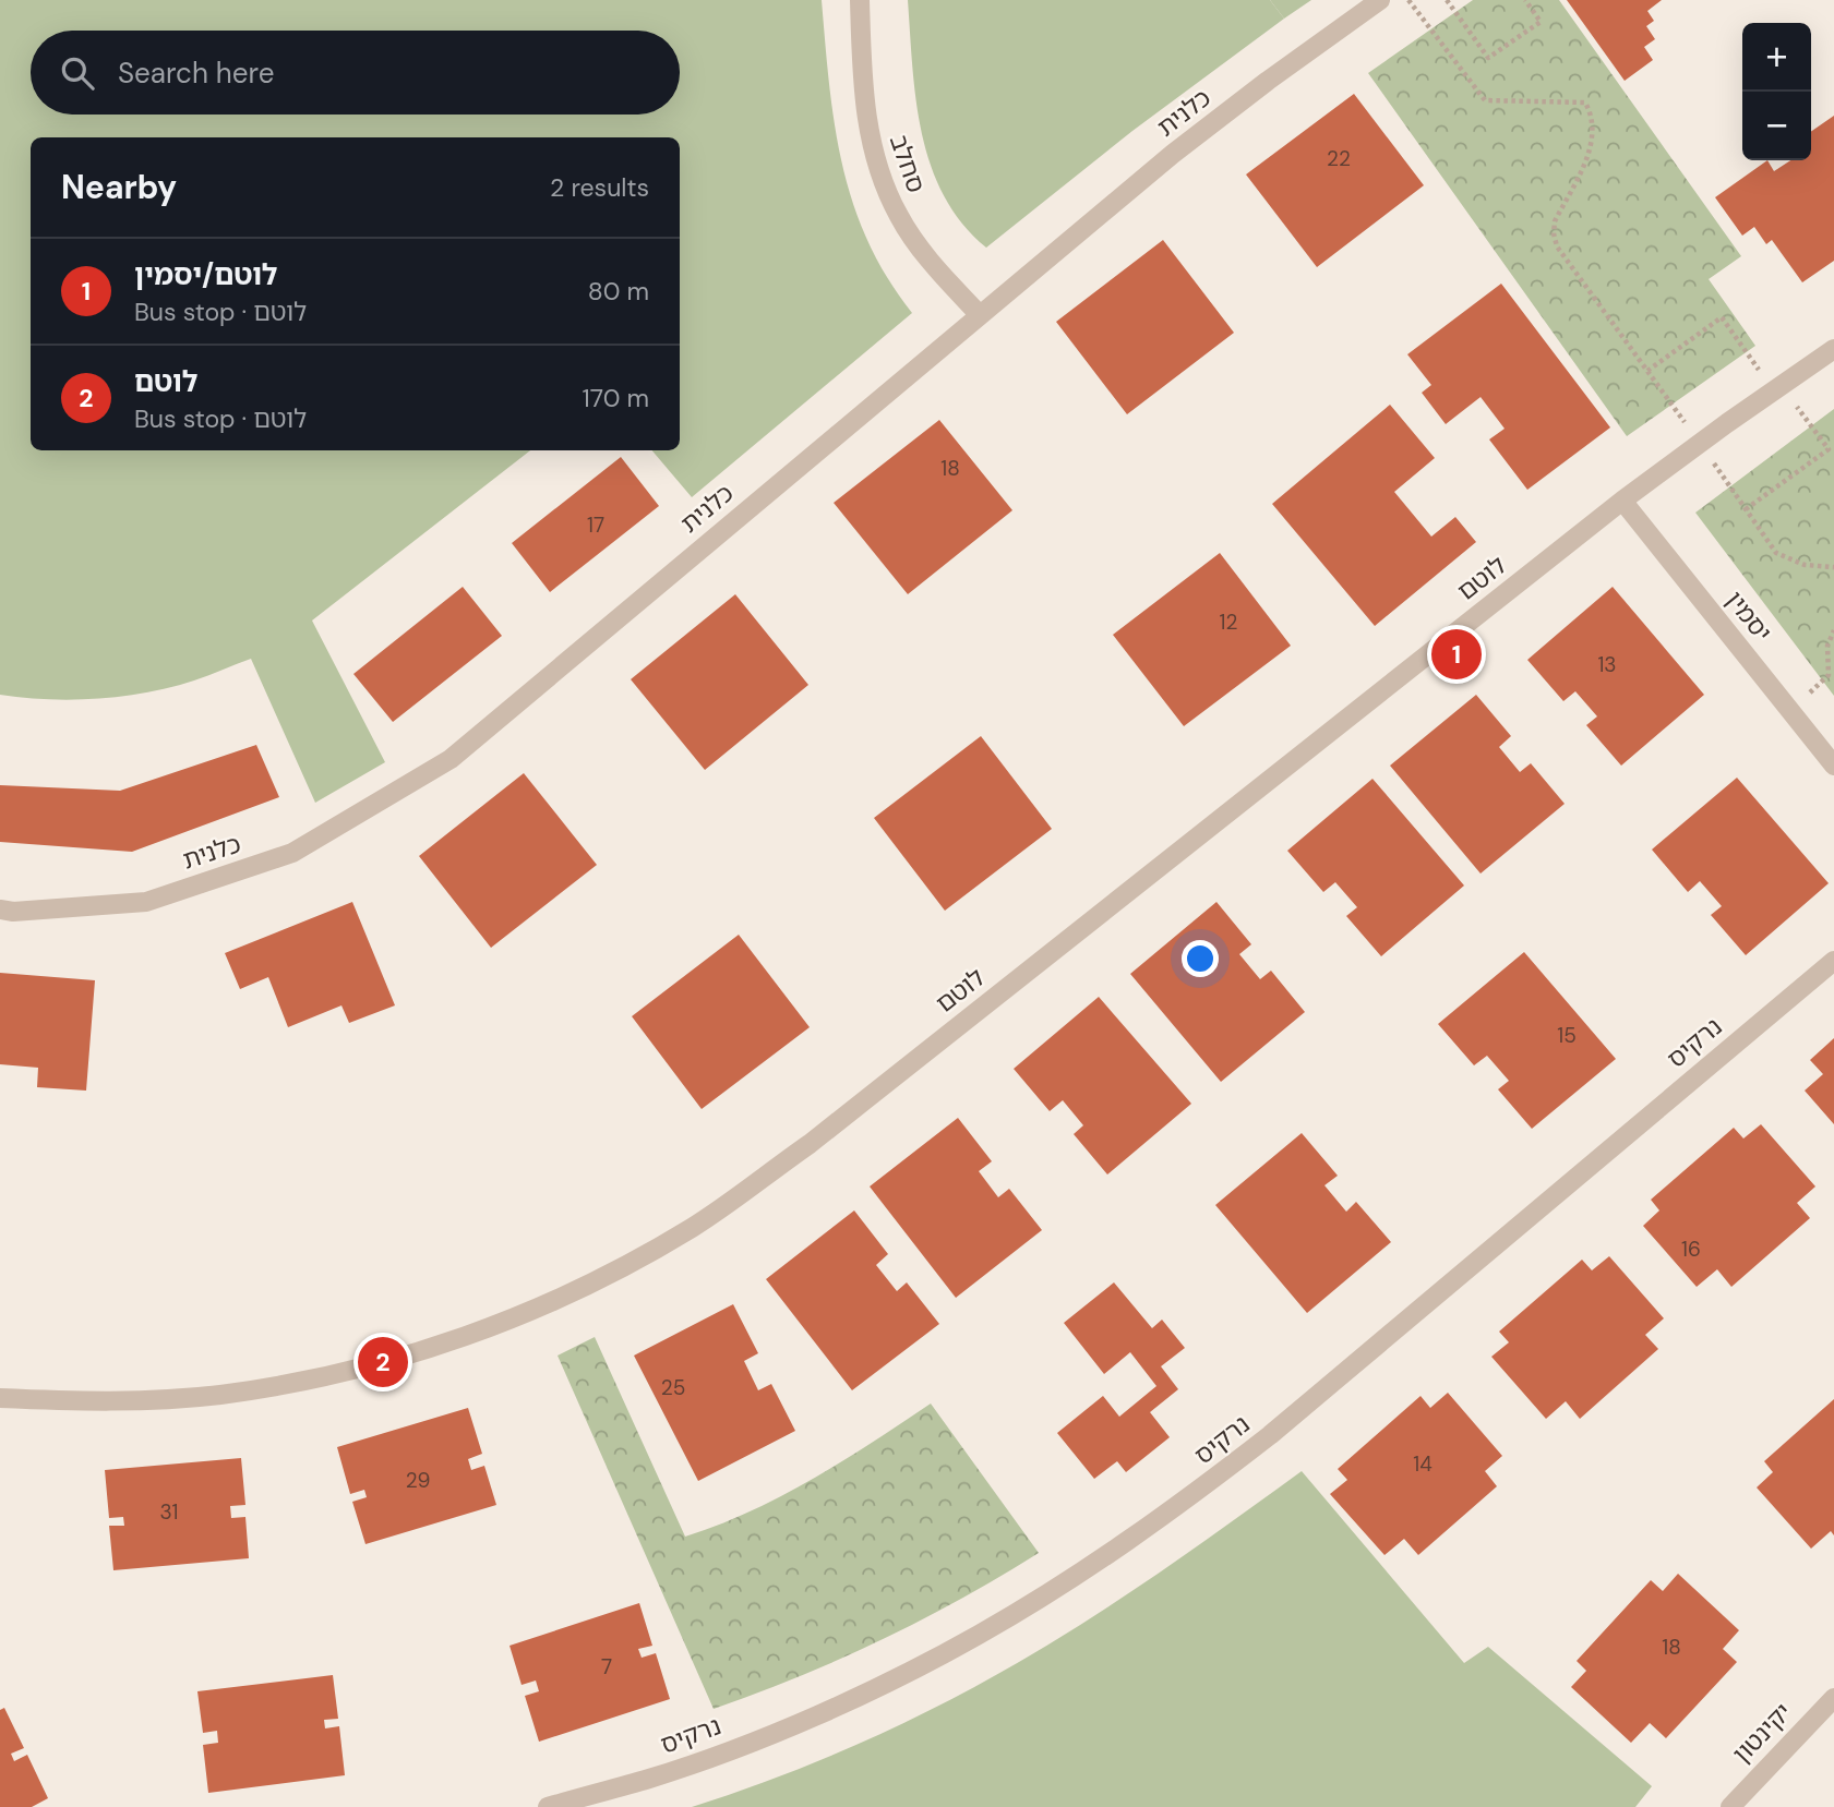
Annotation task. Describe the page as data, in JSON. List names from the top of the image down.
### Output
{
  "streets": {
    "street": [
      "כלנית",
      "סחלב",
      "לוטם",
      "יסמין",
      "נרקיס",
      "יקינטון"
    ]
  },
  "crossings": [
    ["כלנית", "סחלב"],
    ["לוטם", "יסמין"]
  ],
  "house_numbers": [
    "22",
    "18",
    "17",
    "12",
    "13",
    "15",
    "16",
    "25",
    "14",
    "29",
    "31",
    "18",
    "7"
  ],
  "page": {
    "map_buttons": ["+", "−"],
    "search": "Search here",
    "heading": ["Nearby", "2 results"],
    "list": [
      {
        "mark": "1",
        "name": "לוטם/יסמין",
        "note": "Bus stop · לוטם",
        "value": "80 m"
      },
      {
        "mark": "2",
        "name": "לוטם",
        "note": "Bus stop · לוטם",
        "value": "170 m"
      }
    ],
    "pins": ["1", "2"]
  }
}
